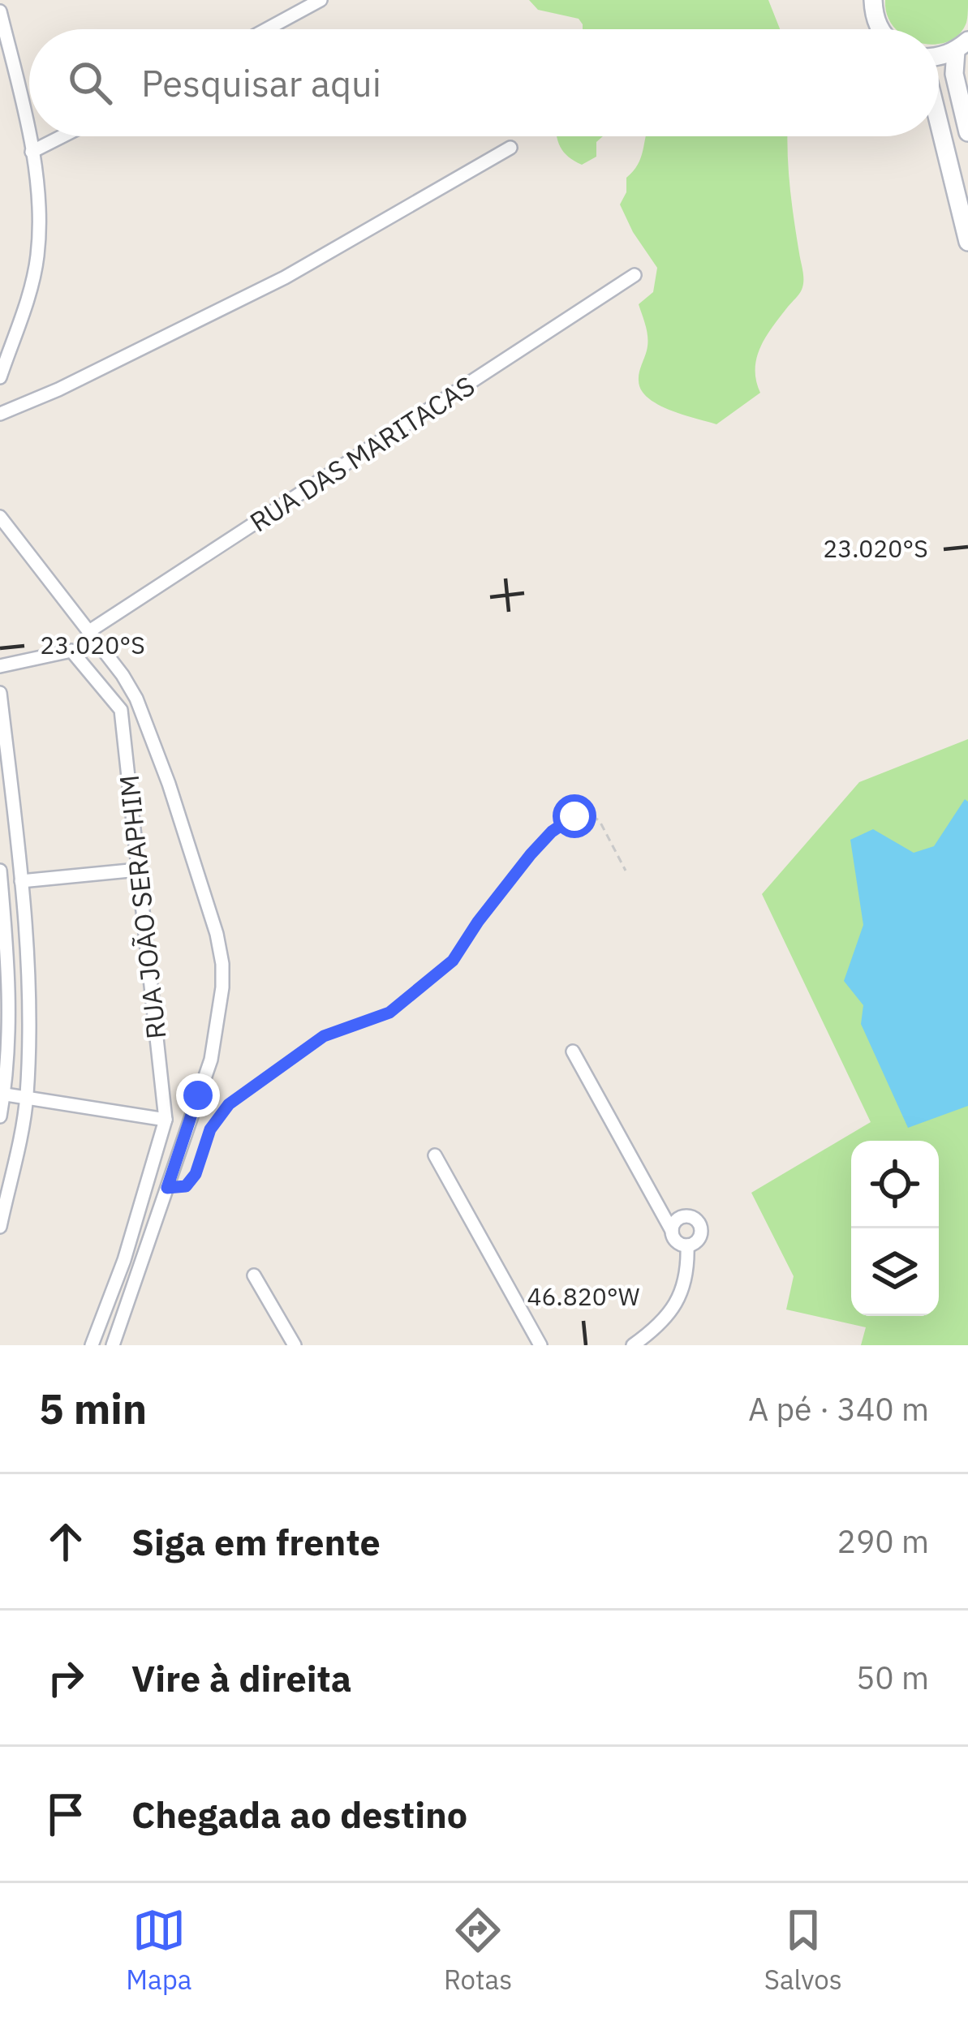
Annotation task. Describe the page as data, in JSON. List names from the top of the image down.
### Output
{
  "streets": {
    "street": ["RUA DAS MARITACAS", "RUA JOÃO SERAPHIM"]
  },
  "page": {
    "search": "Pesquisar aqui",
    "heading": ["5 min", "A pé · 340 m"],
    "list": [
      ["Siga em frente", "290 m"],
      ["Vire à direita", "50 m"],
      "Chegada ao destino"
    ],
    "nav": ["Mapa", "Rotas", "Salvos"]
  },
  "coordinates": ["23.020°S", "46.820°W"]
}
